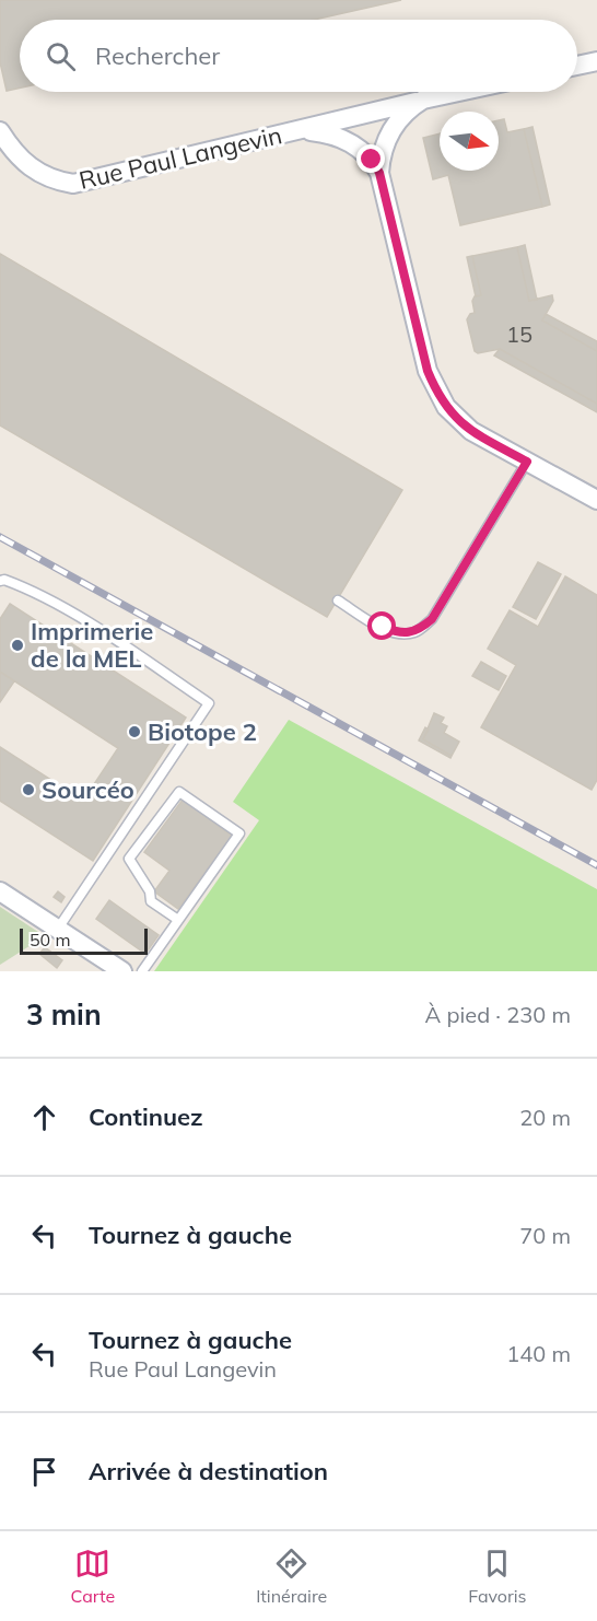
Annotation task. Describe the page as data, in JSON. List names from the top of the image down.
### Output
{
  "streets": {
    "street": ["Rue Paul Langevin"]
  },
  "places": ["Imprimerie de la MEL", "Biotope 2", "Sourcéo"],
  "house_numbers": ["15"],
  "scale_bar": "50 m",
  "north": "right",
  "page": {
    "search": "Rechercher",
    "scale": "50 m",
    "heading": ["3 min", "À pied · 230 m"],
    "list": [
      ["Continuez", "20 m"],
      ["Tournez à gauche", "70 m"],
      ["Tournez à gauche", "Rue Paul Langevin", "140 m"],
      "Arrivée à destination"
    ],
    "nav": ["Carte", "Itinéraire", "Favoris"]
  }
}
